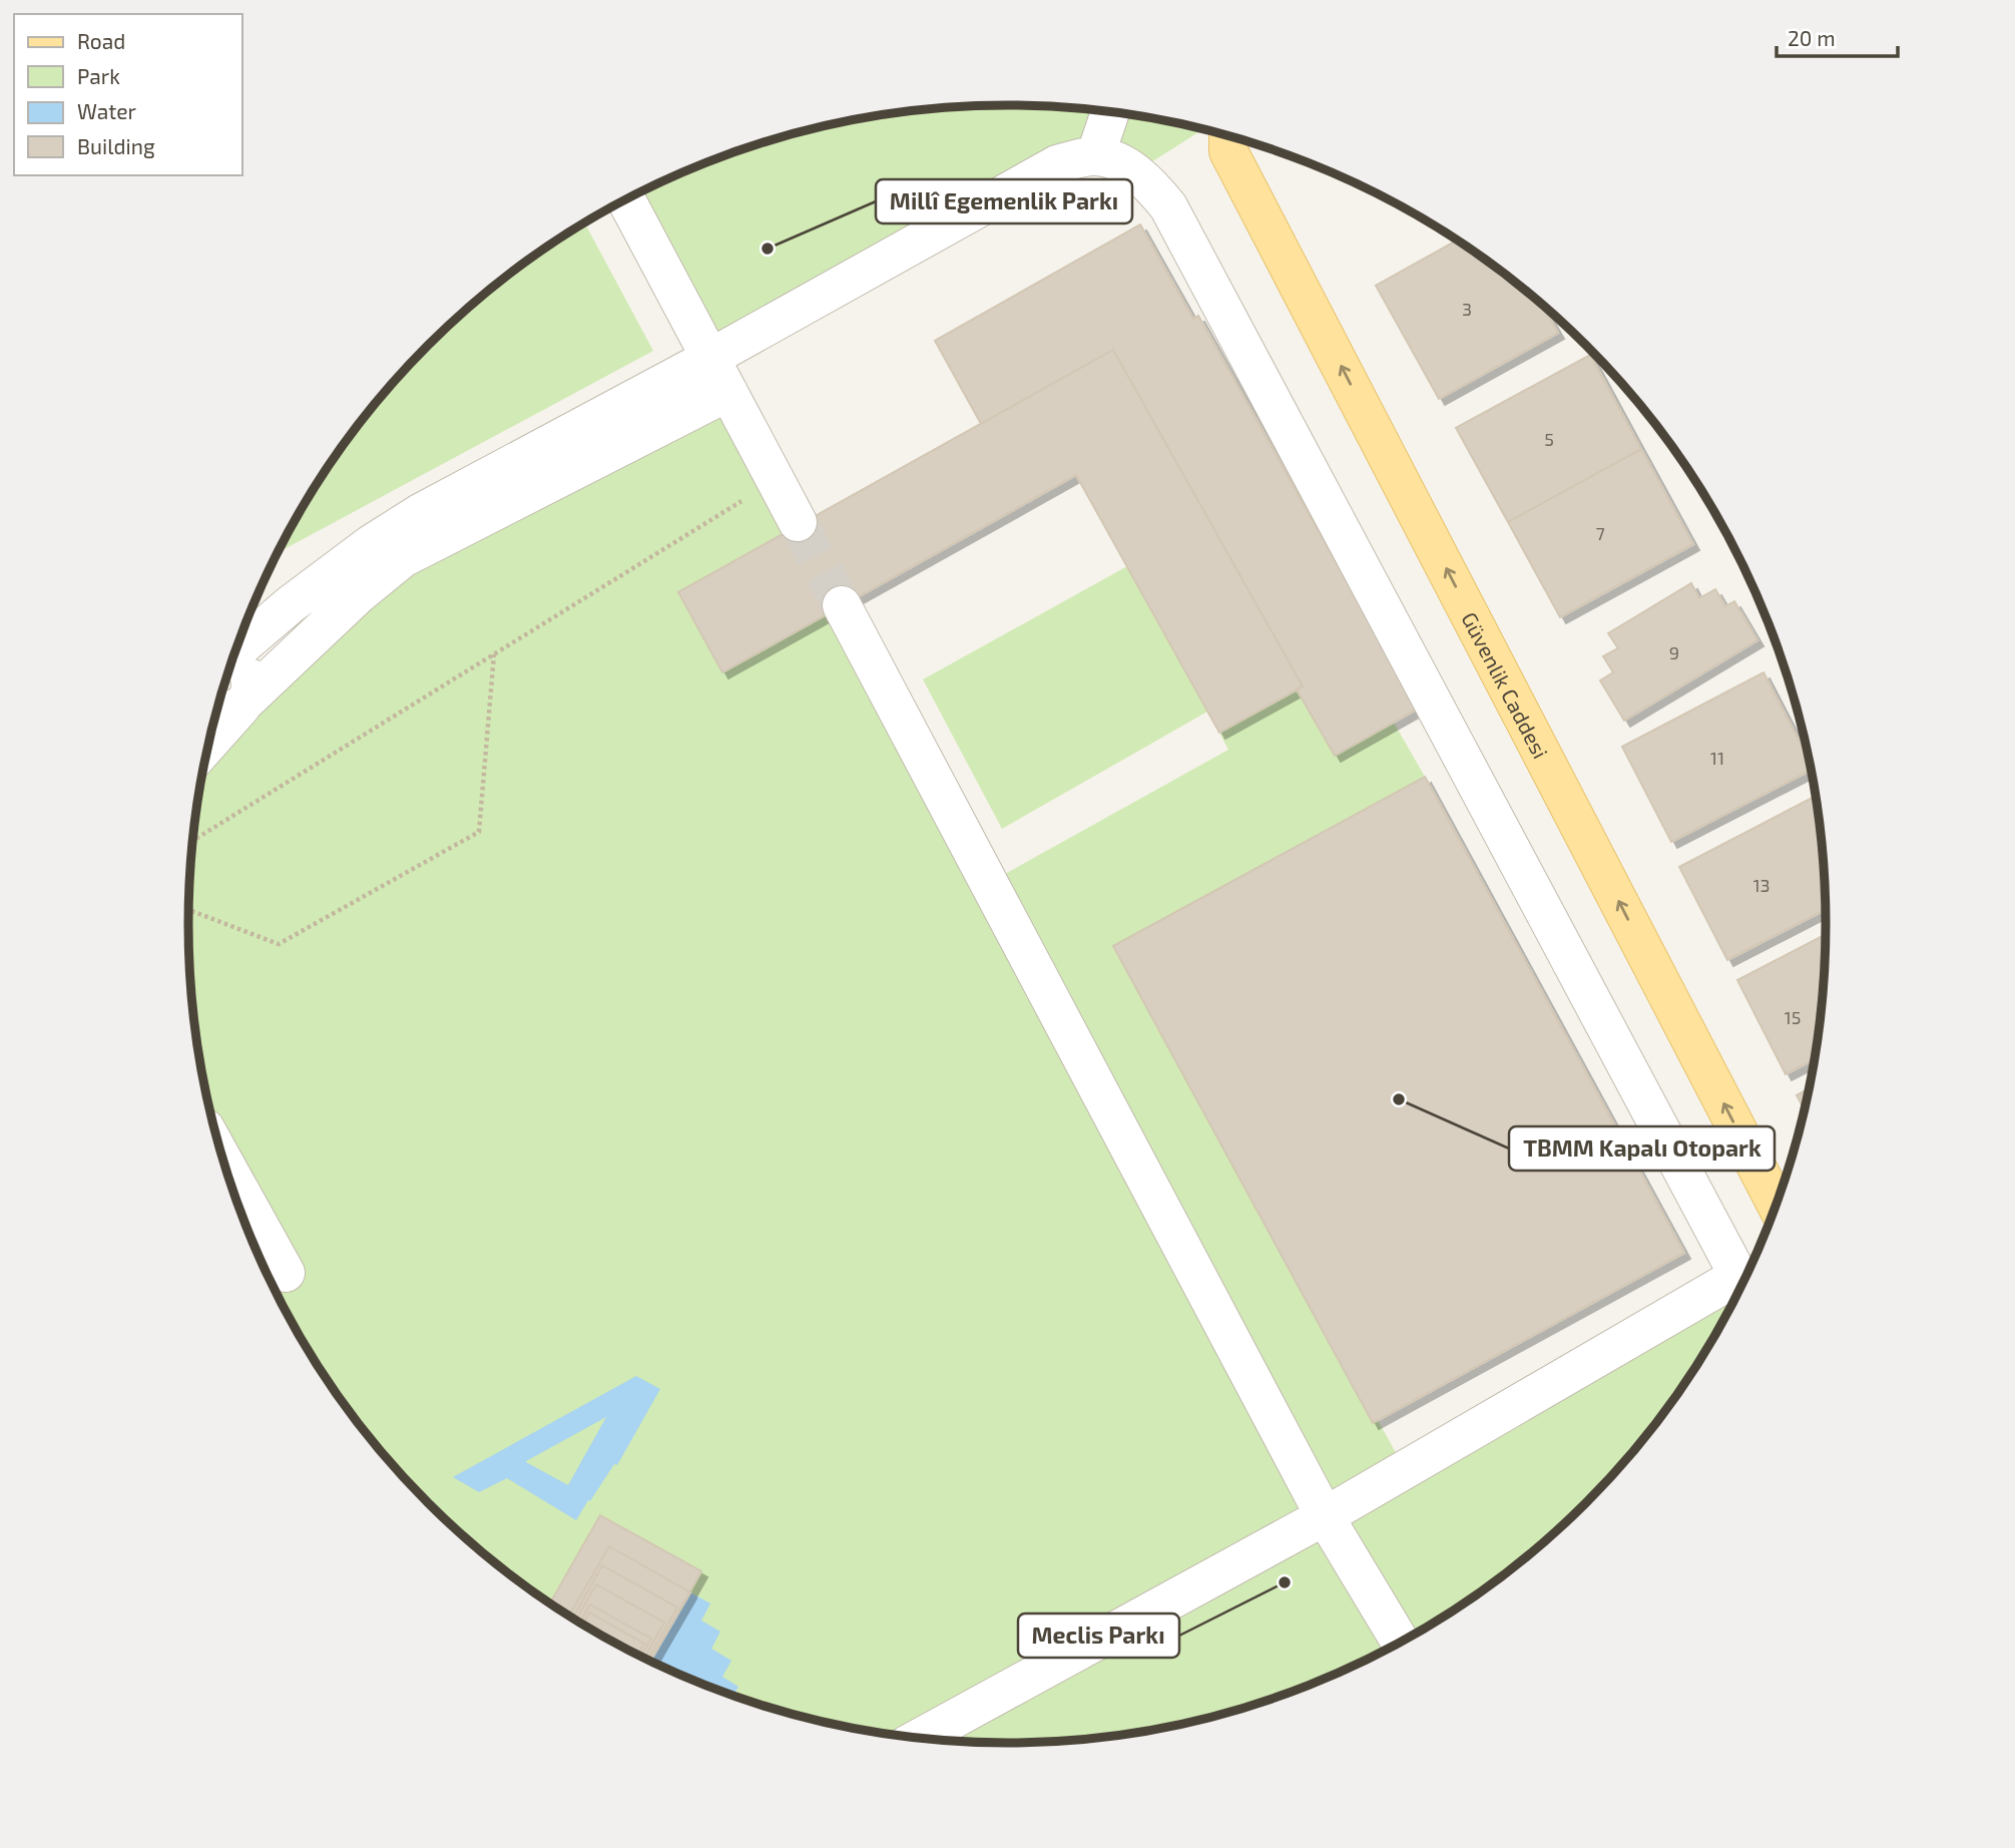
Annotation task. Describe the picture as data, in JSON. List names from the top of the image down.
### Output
{
  "streets": {
    "main road": ["Güvenlik Caddesi"]
  },
  "one_way": ["Güvenlik Caddesi"],
  "places": ["Millî Egemenlik Parkı", "TBMM Kapalı Otopark", "Meclis Parkı"],
  "house_numbers": [
    "3",
    "5",
    "7",
    "9",
    "11",
    "13",
    "15"
  ],
  "legend": [
    "Road",
    "Park",
    "Water",
    "Building"
  ],
  "scale_bar": "20 m"
}
